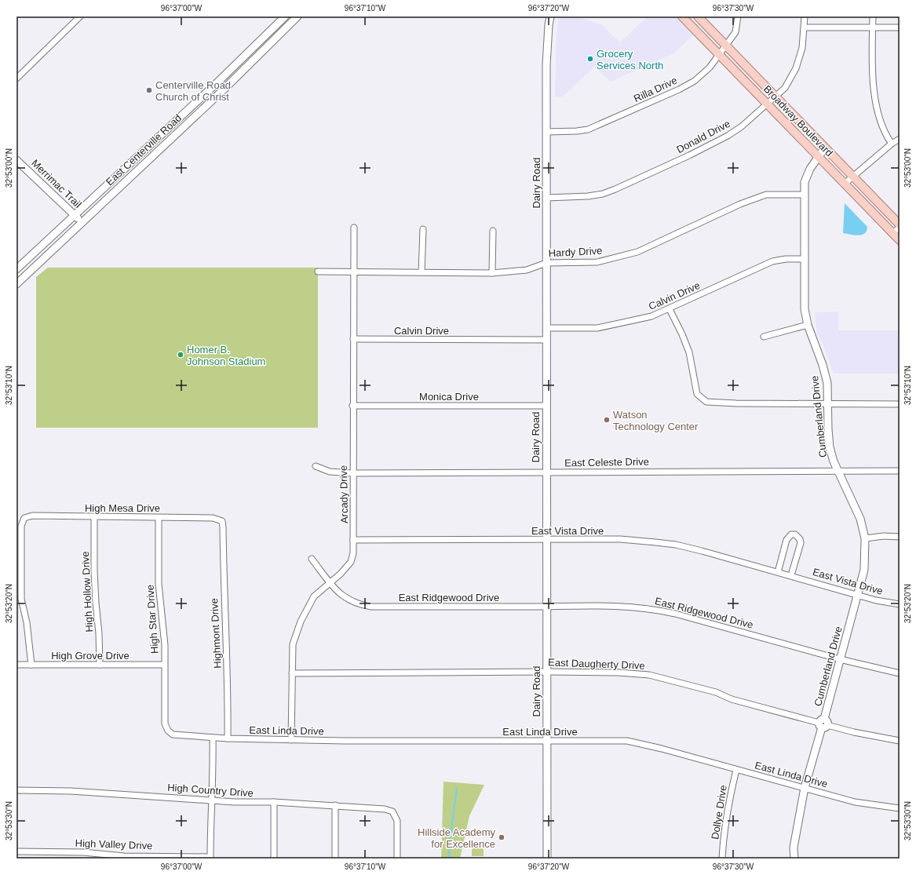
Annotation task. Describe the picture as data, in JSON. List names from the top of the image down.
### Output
{
  "streets": {
    "main road": ["Broadway Boulevard"],
    "street": [
      "Rilla Drive",
      "Donald Drive",
      "East Centerville Road",
      "Dairy Road",
      "Merrimac Trail",
      "Hardy Drive",
      "Calvin Drive",
      "Monica Drive",
      "Cumberland Drive",
      "East Celeste Drive",
      "Arcady Drive",
      "High Mesa Drive",
      "East Vista Drive",
      "High Hollow Drive",
      "East Ridgewood Drive",
      "High Star Drive",
      "Highmont Drive",
      "High Grove Drive",
      "East Daugherty Drive",
      "East Linda Drive",
      "High Country Drive",
      "Dollye Drive",
      "High Valley Drive"
    ]
  },
  "crossings": [
    ["Rilla Drive", "Broadway Boulevard"],
    ["Rilla Drive", "Dairy Road"],
    ["Broadway Boulevard", "Donald Drive"],
    ["Broadway Boulevard", "Cumberland Drive"],
    ["Donald Drive", "Dairy Road"],
    ["East Centerville Road", "Merrimac Trail"],
    ["Dairy Road", "Hardy Drive"],
    ["Dairy Road", "Calvin Drive"],
    ["Dairy Road", "Monica Drive"],
    ["Dairy Road", "East Celeste Drive"],
    ["Dairy Road", "East Vista Drive"],
    ["Dairy Road", "East Ridgewood Drive"],
    ["Dairy Road", "East Daugherty Drive"],
    ["Dairy Road", "East Linda Drive"],
    ["Hardy Drive", "Cumberland Drive"],
    ["Hardy Drive", "Arcady Drive"],
    ["Calvin Drive", "Cumberland Drive"],
    ["Calvin Drive", "Arcady Drive"],
    ["Monica Drive", "Arcady Drive"],
    ["Cumberland Drive", "East Celeste Drive"],
    ["Cumberland Drive", "East Vista Drive"],
    ["Cumberland Drive", "East Ridgewood Drive"],
    ["Cumberland Drive", "East Daugherty Drive"],
    ["Cumberland Drive", "East Linda Drive"],
    ["East Celeste Drive", "Arcady Drive"],
    ["Arcady Drive", "East Vista Drive"],
    ["Arcady Drive", "East Ridgewood Drive"],
    ["Arcady Drive", "East Daugherty Drive"],
    ["Arcady Drive", "East Linda Drive"],
    ["High Mesa Drive", "High Hollow Drive"],
    ["High Mesa Drive", "High Star Drive"],
    ["High Mesa Drive", "Highmont Drive"],
    ["High Mesa Drive", "High Grove Drive"],
    ["High Hollow Drive", "High Grove Drive"],
    ["High Star Drive", "High Grove Drive"],
    ["High Star Drive", "East Linda Drive"],
    ["Highmont Drive", "East Linda Drive"],
    ["East Linda Drive", "Dollye Drive"]
  ],
  "places": [
    "Grocery Services North",
    "Centerville Road Church of Christ",
    "Homer B. Johnson Stadium",
    "Watson Technology Center",
    "Hillside Academy for Excellence"
  ],
  "coordinates": [
    "96°37'00\"W",
    "96°37'10\"W",
    "96°37'20\"W",
    "96°37'30\"W",
    "32°53'00\"N",
    "32°53'10\"N",
    "32°53'20\"N",
    "32°53'30\"N"
  ]
}
